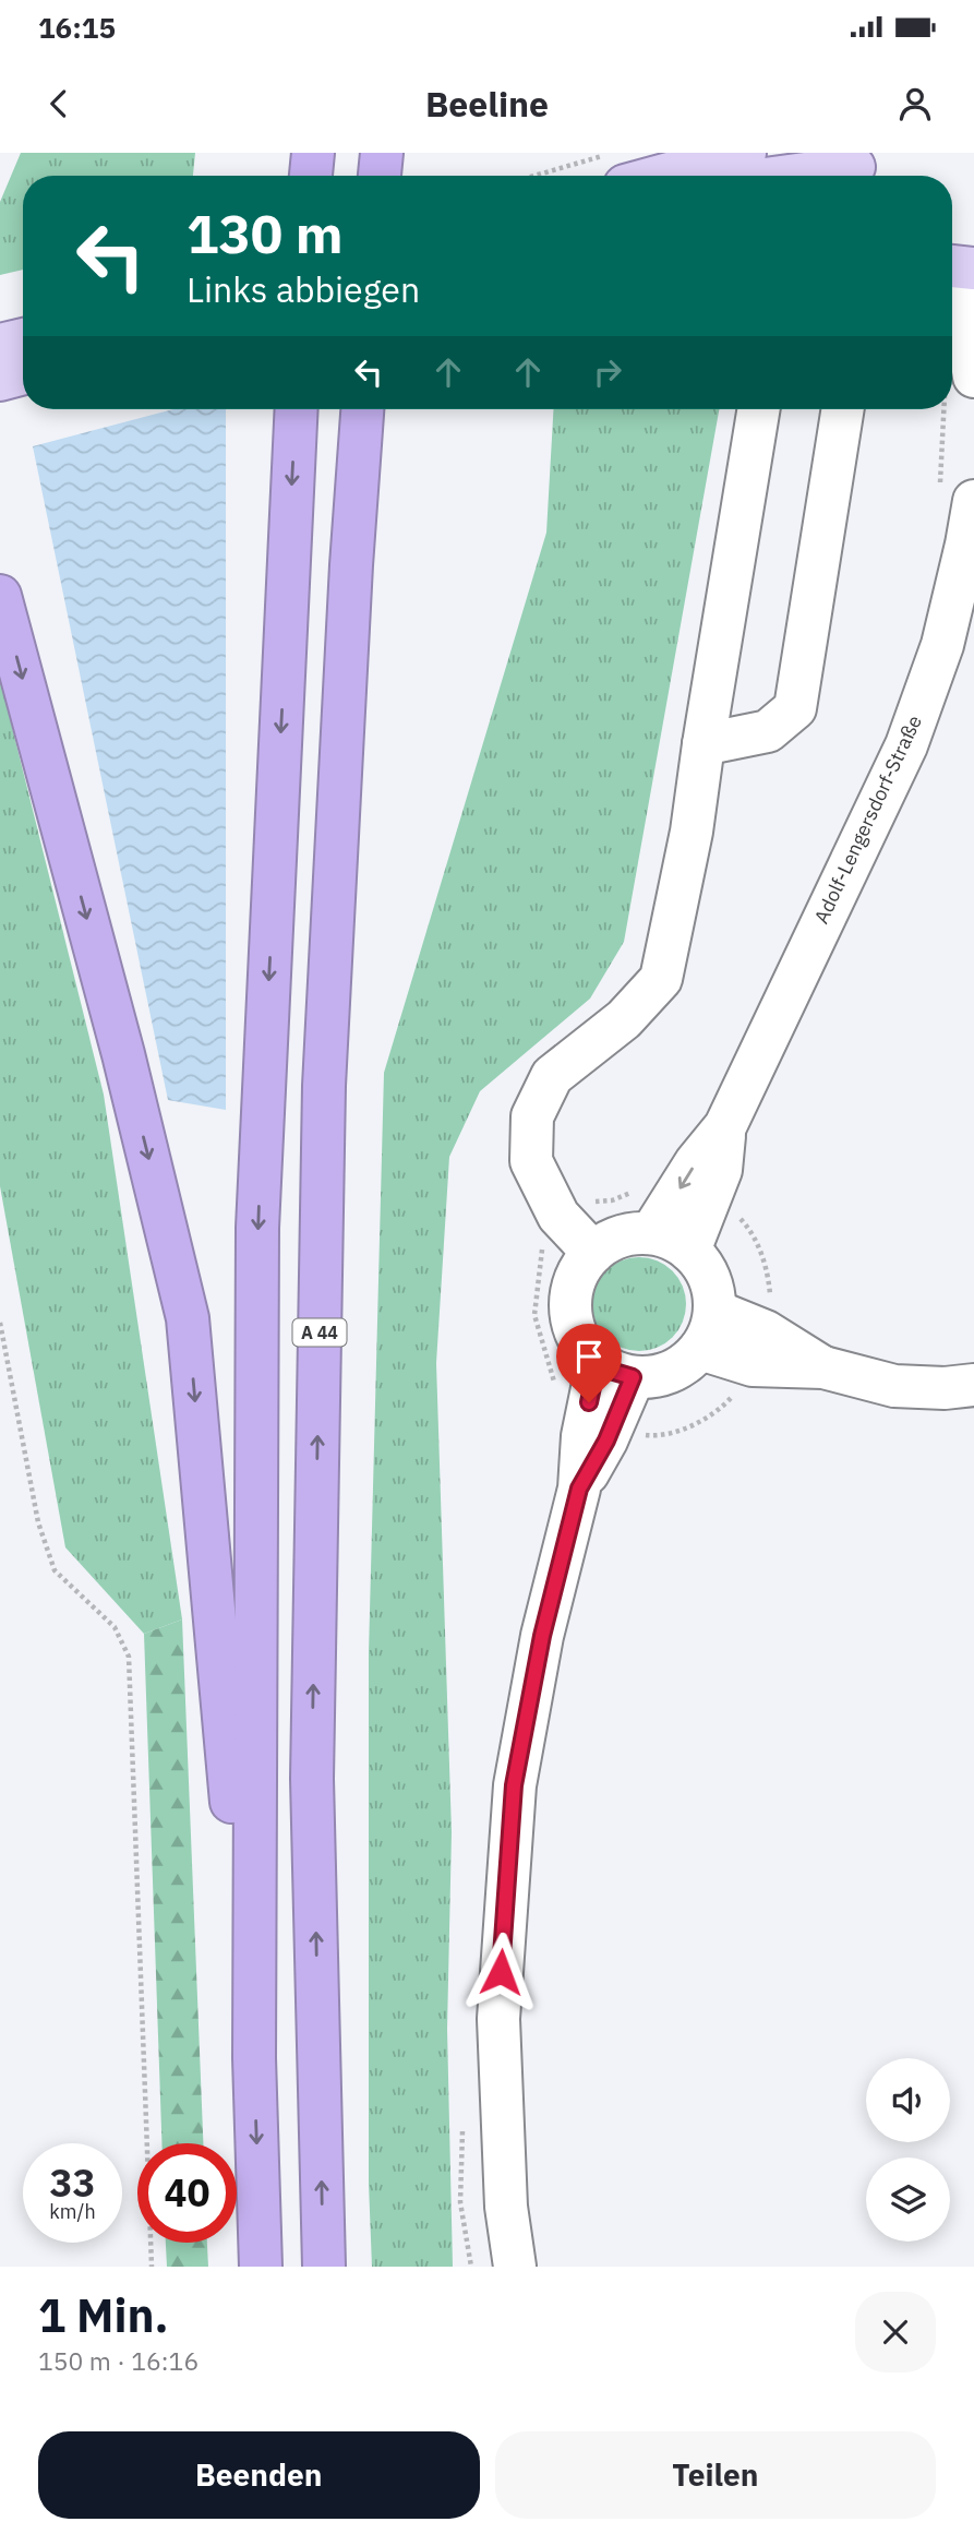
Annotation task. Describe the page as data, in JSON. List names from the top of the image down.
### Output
{
  "streets": {
    "highway": ["A 44"],
    "street": ["Adolf-Lengersdorf-Straße"]
  },
  "page": {
    "status": "16:15",
    "header": "Beeline",
    "turn": ["130 m", "Links abbiegen"],
    "speed": "33 km/h",
    "limit": "40",
    "heading": ["1 Min.", "150 m · 16:16"],
    "buttons": ["Beenden", "Teilen"]
  }
}
